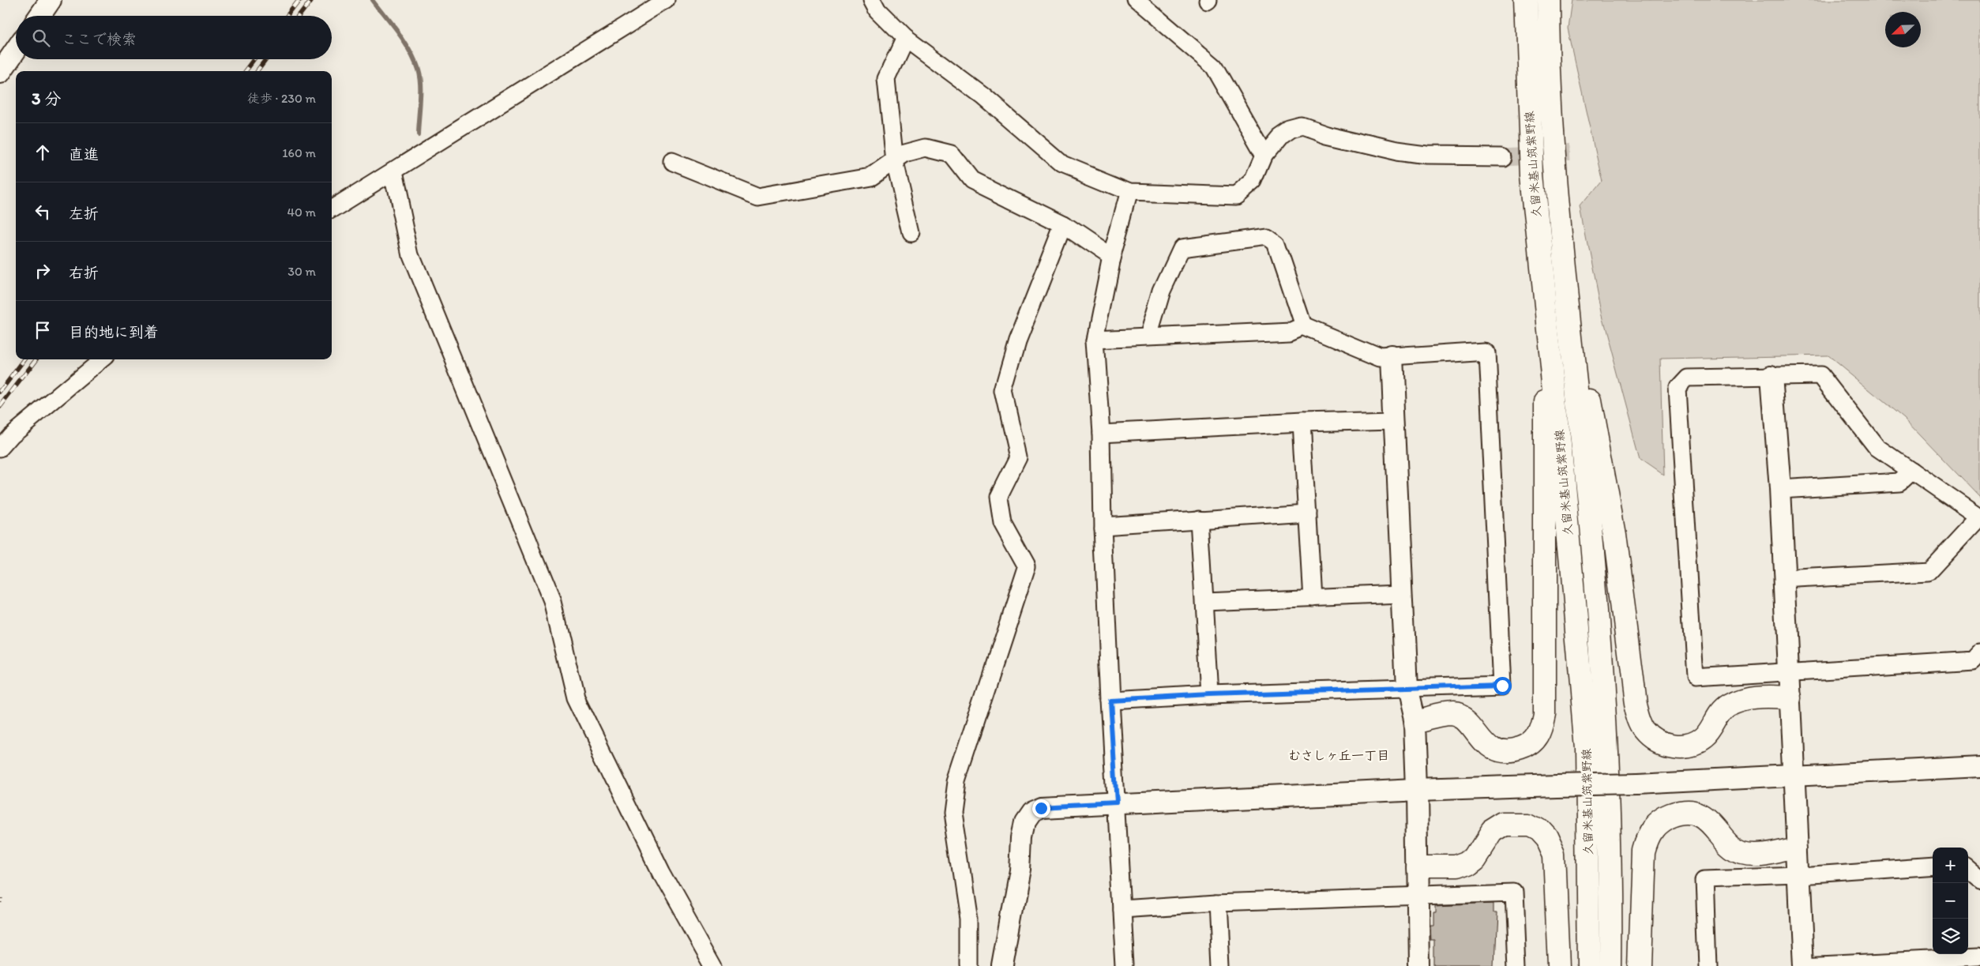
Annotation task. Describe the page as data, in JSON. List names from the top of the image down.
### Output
{
  "streets": {
    "main road": ["久留米基山筑紫野線"]
  },
  "districts": ["むさしヶ丘一丁目"],
  "north": "bottom left",
  "page": {
    "search": "ここで検索",
    "heading": ["3 分", "徒歩 · 230 m"],
    "list": [
      ["直進", "160 m"],
      ["左折", "40 m"],
      ["右折", "30 m"],
      "目的地に到着"
    ],
    "map_buttons": ["+", "−"]
  }
}
